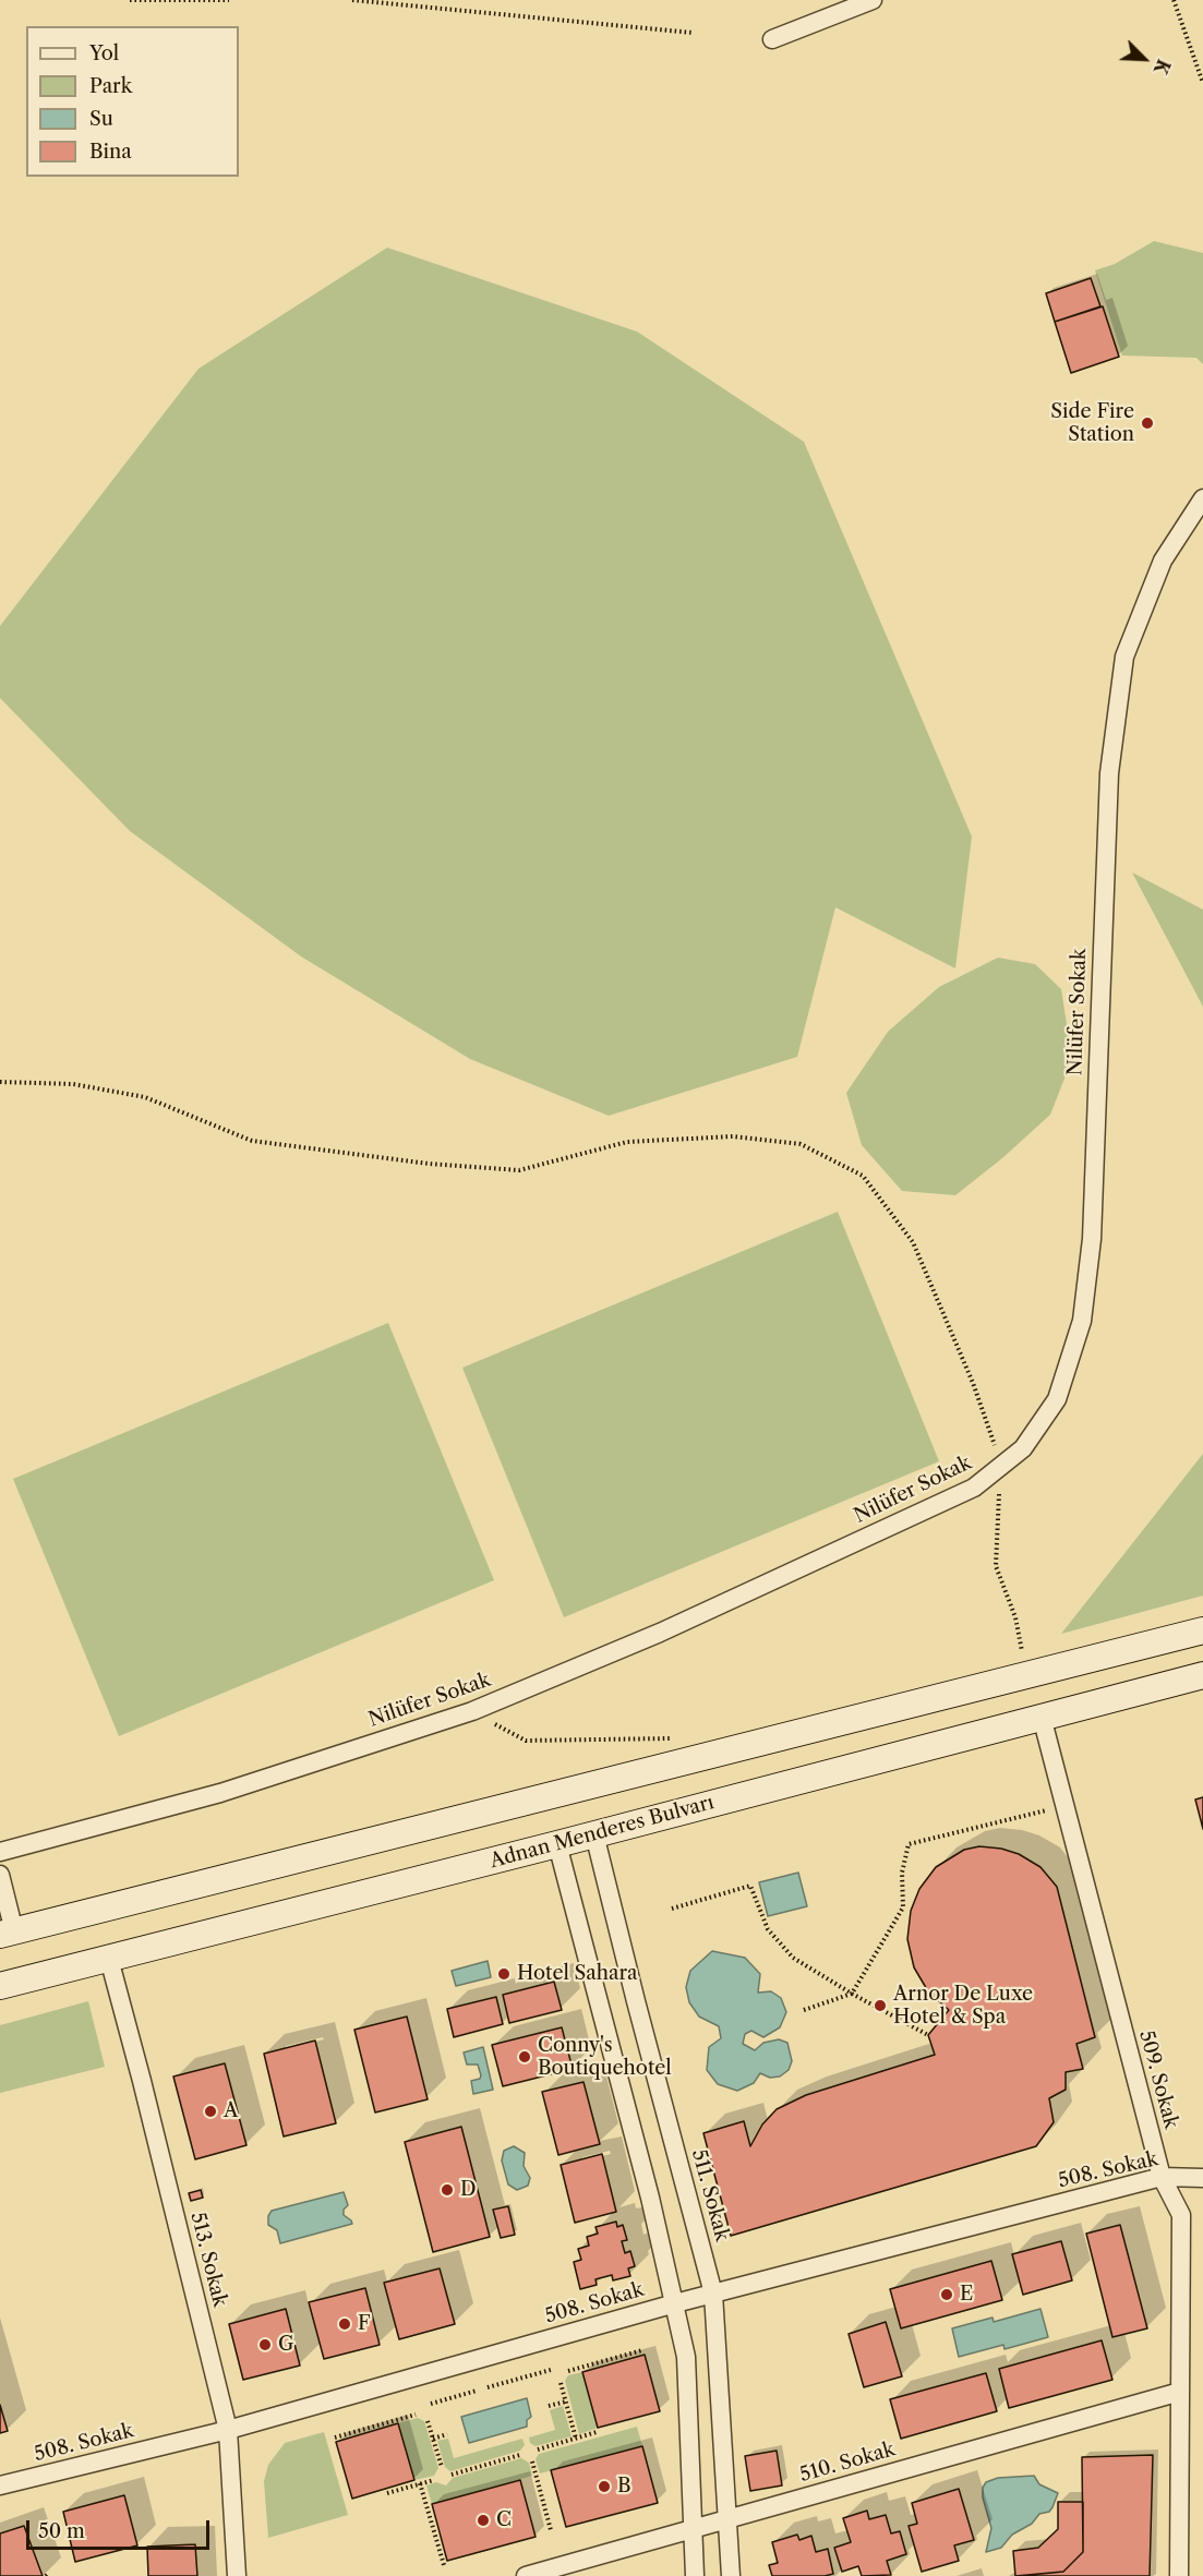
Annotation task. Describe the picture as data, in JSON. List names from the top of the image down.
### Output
{
  "streets": {
    "main road": ["Adnan Menderes Bulvarı"],
    "street": [
      "Nilüfer Sokak",
      "509. Sokak",
      "508. Sokak",
      "511. Sokak",
      "513. Sokak",
      "510. Sokak"
    ]
  },
  "crossings": [
    ["Adnan Menderes Bulvarı", "509. Sokak"],
    ["Adnan Menderes Bulvarı", "511. Sokak"],
    ["Adnan Menderes Bulvarı", "513. Sokak"],
    ["509. Sokak", "508. Sokak"],
    ["509. Sokak", "510. Sokak"],
    ["508. Sokak", "511. Sokak"],
    ["508. Sokak", "513. Sokak"],
    ["511. Sokak", "510. Sokak"]
  ],
  "places": [
    "Side Fire Station",
    "Hotel Sahara",
    "Arnor De Luxe Hotel & Spa",
    "Conny's Boutiquehotel",
    "A",
    "D",
    "E",
    "F",
    "G",
    "B",
    "C"
  ],
  "legend": [
    "Yol",
    "Park",
    "Su",
    "Bina"
  ],
  "scale_bar": "50 m",
  "north": "bottom right"
}
